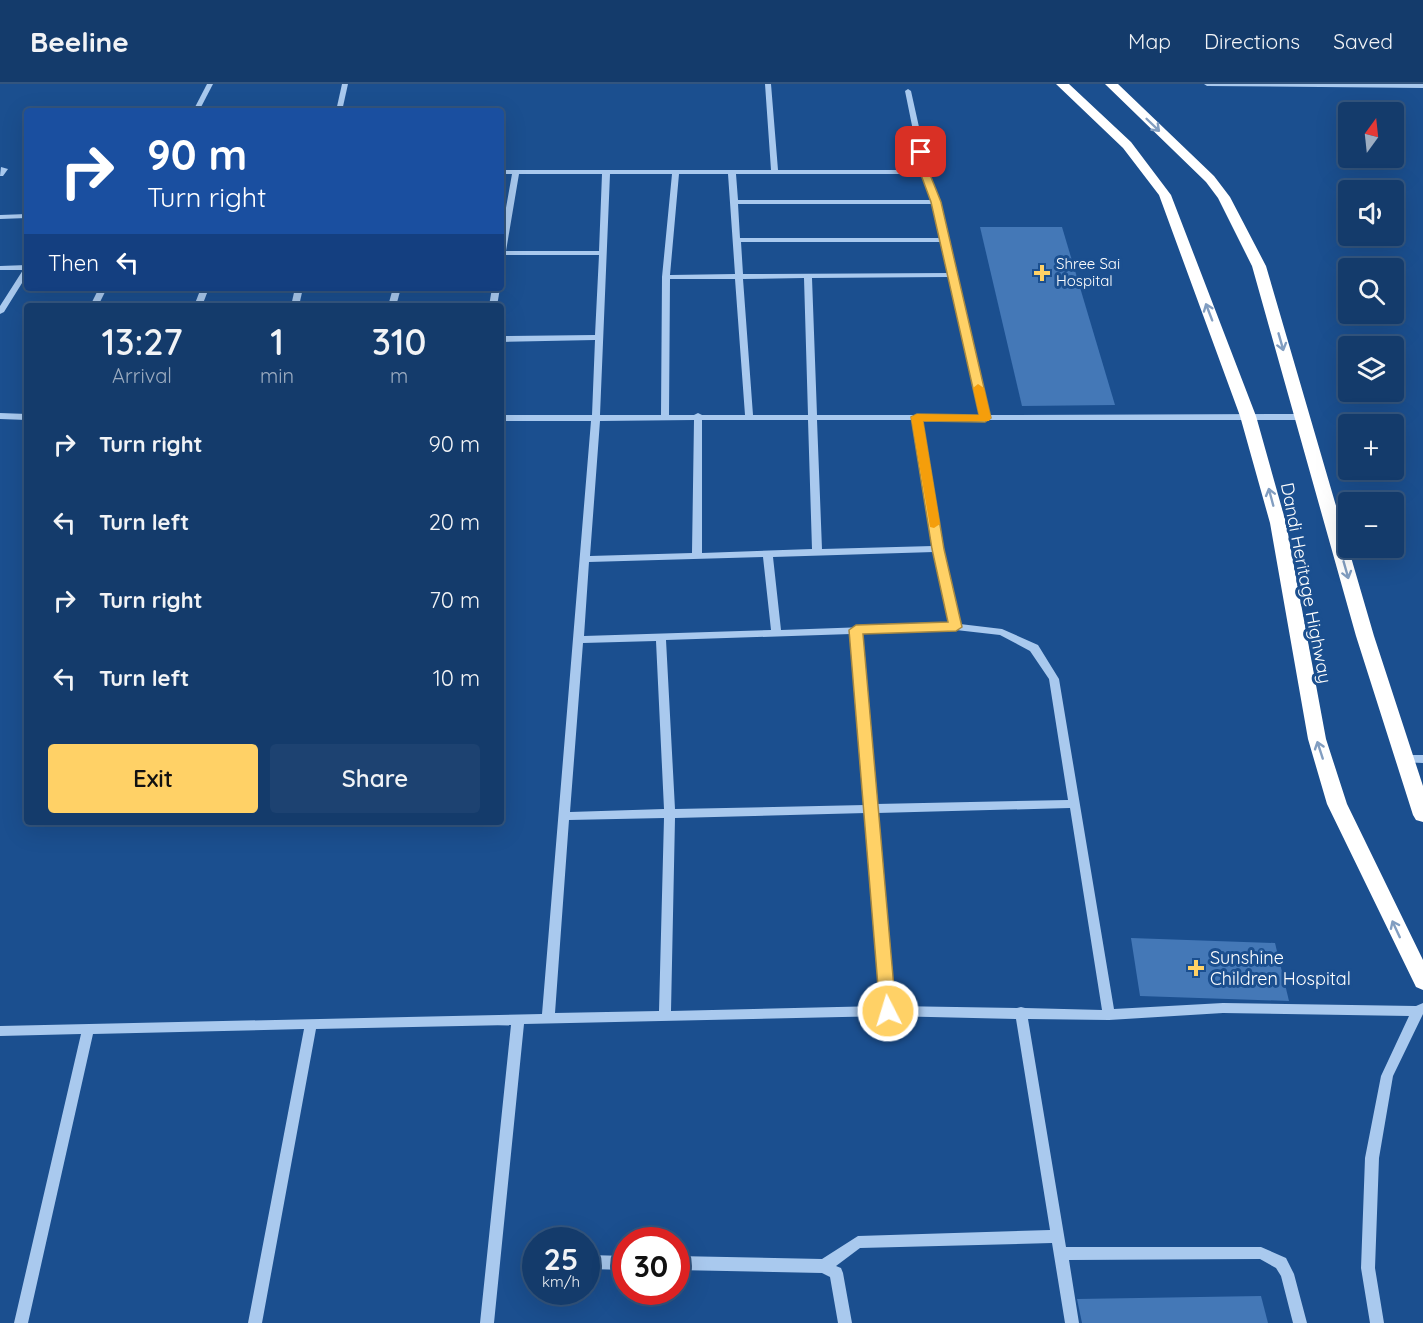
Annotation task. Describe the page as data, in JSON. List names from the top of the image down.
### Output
{
  "streets": {
    "highway": ["Dandi Heritage Highway"]
  },
  "places": {
    "health": ["Shree Sai Hospital", "Sunshine Children Hospital"]
  },
  "north": "top",
  "page": {
    "header": "Beeline",
    "nav": ["Map", "Directions", "Saved"],
    "map_buttons": ["+", "−"],
    "turn": ["90 m", "Turn right"],
    "then": "Then",
    "eta": [
      "13:27",
      "Arrival",
      "1",
      "min",
      "310",
      "m"
    ],
    "list": [
      {
        "name": "Turn right",
        "value": "90 m"
      },
      {
        "name": "Turn left",
        "value": "20 m"
      },
      {
        "name": "Turn right",
        "value": "70 m"
      },
      {
        "name": "Turn left",
        "value": "10 m"
      }
    ],
    "buttons": ["Exit", "Share"],
    "speed": "25 km/h",
    "limit": "30"
  }
}
